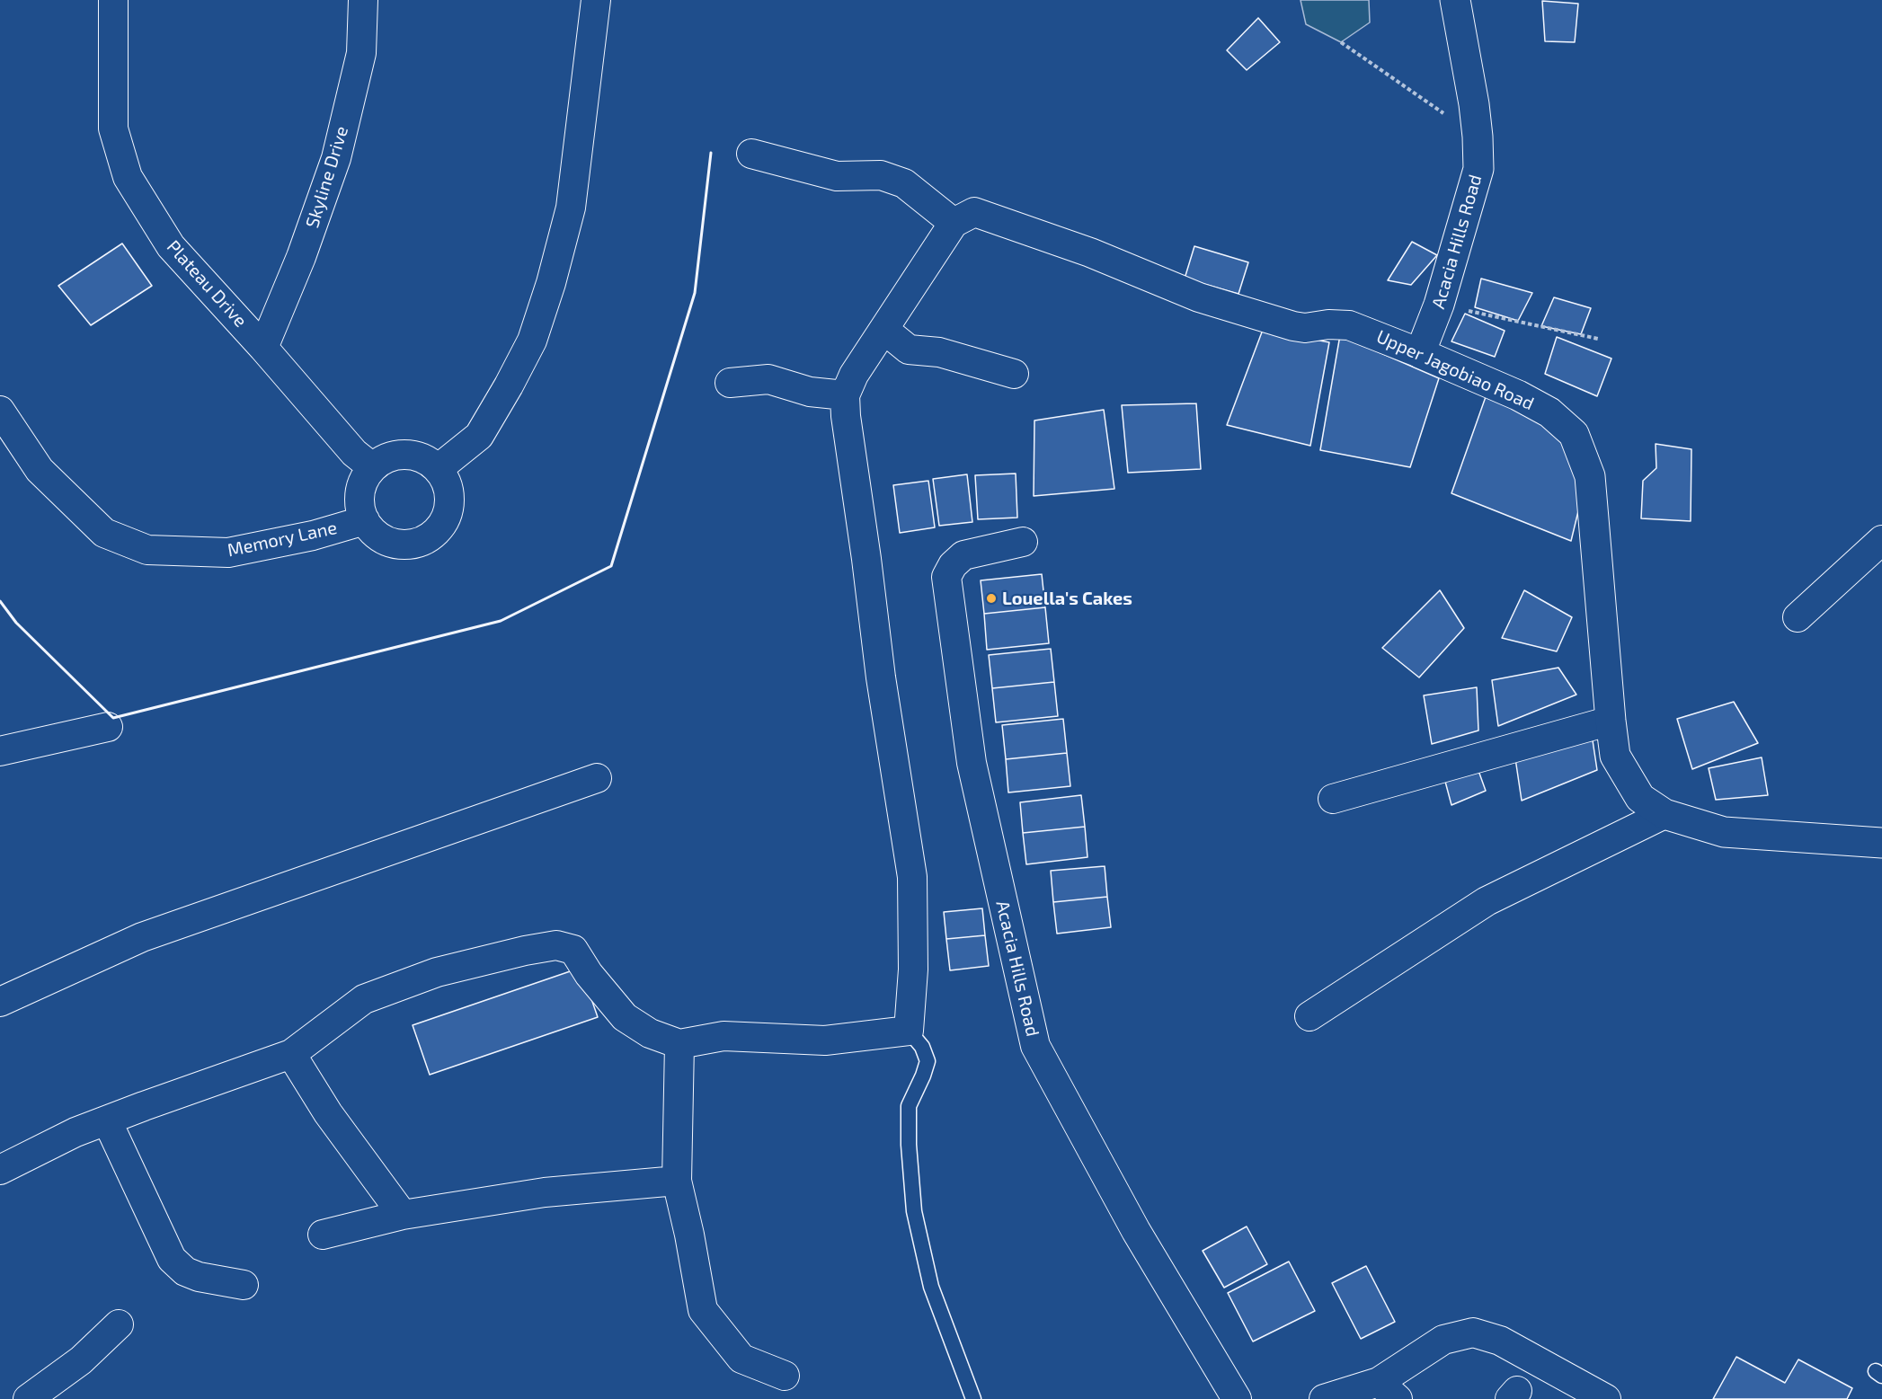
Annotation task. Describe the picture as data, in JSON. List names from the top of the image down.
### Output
{
  "streets": {
    "street": [
      "Skyline Drive",
      "Acacia Hills Road",
      "Plateau Drive",
      "Upper Jagobiao Road",
      "Memory Lane"
    ]
  },
  "crossings": [
    ["Skyline Drive", "Plateau Drive"],
    ["Acacia Hills Road", "Upper Jagobiao Road"],
    ["Plateau Drive", "Memory Lane"]
  ],
  "places": ["Louella's Cakes"]
}
